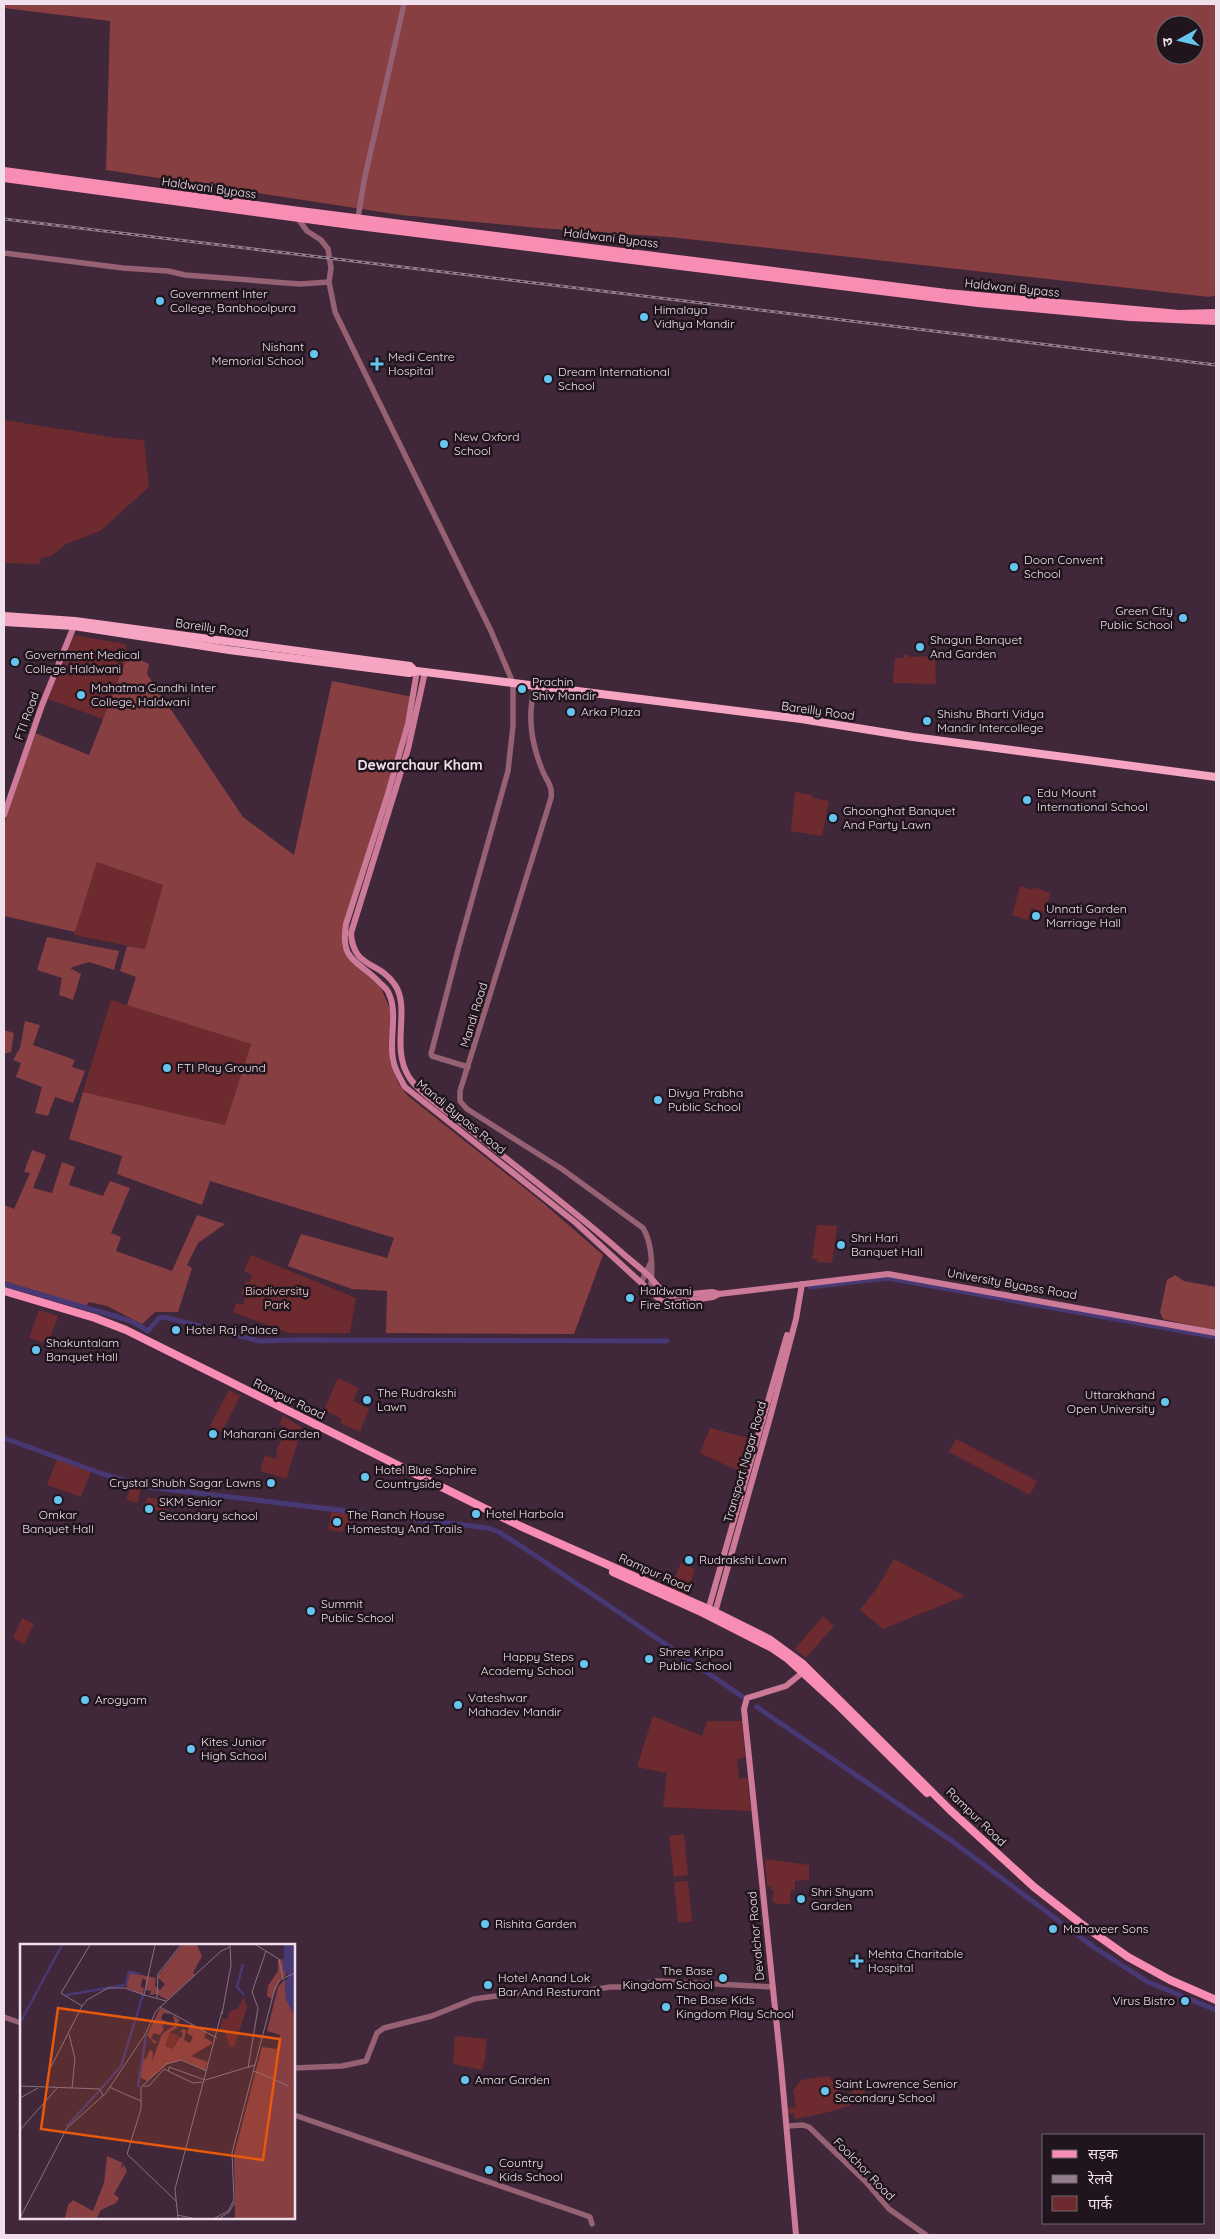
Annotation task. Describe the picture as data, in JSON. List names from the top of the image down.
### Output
{
  "streets": {
    "highway": ["Bareilly Road"],
    "main road": [
      "Haldwani Bypass",
      "FTI Road",
      "Mandi Bypass Road",
      "University Byapss Road",
      "Rampur Road",
      "Transport Nagar Road",
      "Devalchor Road"
    ],
    "street": ["Mandi Road", "Foolchor Road"]
  },
  "crossings": [
    ["Bareilly Road", "FTI Road"],
    ["Bareilly Road", "Mandi Road"],
    ["Bareilly Road", "Mandi Bypass Road"],
    ["Mandi Road", "Mandi Bypass Road"],
    ["Mandi Bypass Road", "University Byapss Road"],
    ["Mandi Bypass Road", "Transport Nagar Road"],
    ["University Byapss Road", "Transport Nagar Road"],
    ["Rampur Road", "Transport Nagar Road"],
    ["Rampur Road", "Devalchor Road"],
    ["Devalchor Road", "Foolchor Road"]
  ],
  "districts": ["Dewarchaur Kham"],
  "parks": ["Biodiversity Park"],
  "places": {
    "other": [
      "Government Inter College, Banbhoolpura",
      "Himalaya Vidhya Mandir",
      "Nishant Memorial School",
      "Dream International School",
      "New Oxford School",
      "Doon Convent School",
      "Green City Public School",
      "Shagun Banquet And Garden",
      "Government Medical College Haldwani",
      "Prachin Shiv Mandir",
      "Mahatma Gandhi Inter College, Haldwani",
      "Arka Plaza",
      "Shishu Bharti Vidya Mandir Intercollege",
      "Edu Mount International School",
      "Ghoonghat Banquet And Party Lawn",
      "Unnati Garden Marriage Hall",
      "FTI Play Ground",
      "Divya Prabha Public School",
      "Shri Hari Banquet Hall",
      "Haldwani Fire Station",
      "Hotel Raj Palace",
      "Shakuntalam Banquet Hall",
      "The Rudrakshi Lawn",
      "Uttarakhand Open University",
      "Maharani Garden",
      "Hotel Blue Saphire Countryside",
      "Crystal Shubh Sagar Lawns",
      "Omkar Banquet Hall",
      "SKM Senior Secondary school",
      "Hotel Harbola",
      "The Ranch House Homestay And Trails",
      "Rudrakshi Lawn",
      "Summit Public School",
      "Shree Kripa Public School",
      "Happy Steps Academy School",
      "Arogyam",
      "Vateshwar Mahadev Mandir",
      "Kites Junior High School",
      "Shri Shyam Garden",
      "Rishita Garden",
      "Mahaveer Sons",
      "The Base Kingdom School",
      "Hotel Anand Lok Bar And Resturant",
      "Virus Bistro",
      "The Base Kids Kingdom Play School",
      "Amar Garden",
      "Saint Lawrence Senior Secondary School",
      "Country Kids School"
    ],
    "health": ["Medi Centre Hospital", "Mehta Charitable Hospital"]
  },
  "legend": ["सड़क", "रेलवे", "पार्क"],
  "north": "left"
}
